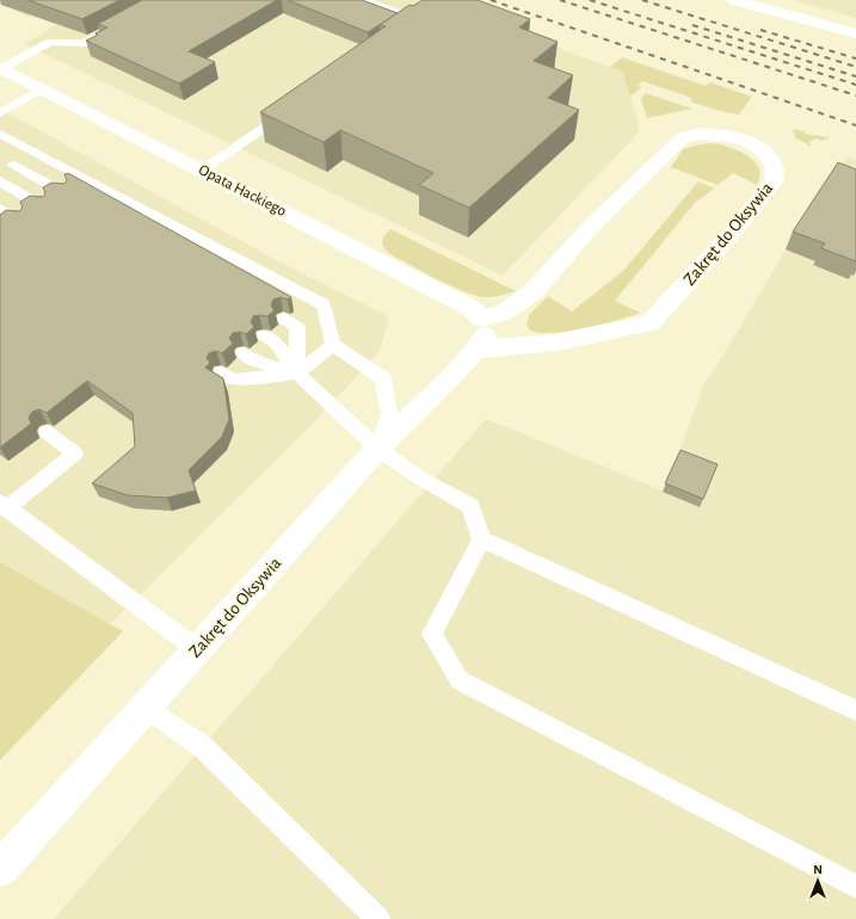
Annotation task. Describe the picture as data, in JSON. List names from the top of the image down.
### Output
{
  "streets": {
    "street": ["Opata Hackiego", "Zakręt do Oksywia"]
  },
  "crossings": [
    ["Opata Hackiego", "Zakręt do Oksywia"]
  ],
  "north": "top"
}
